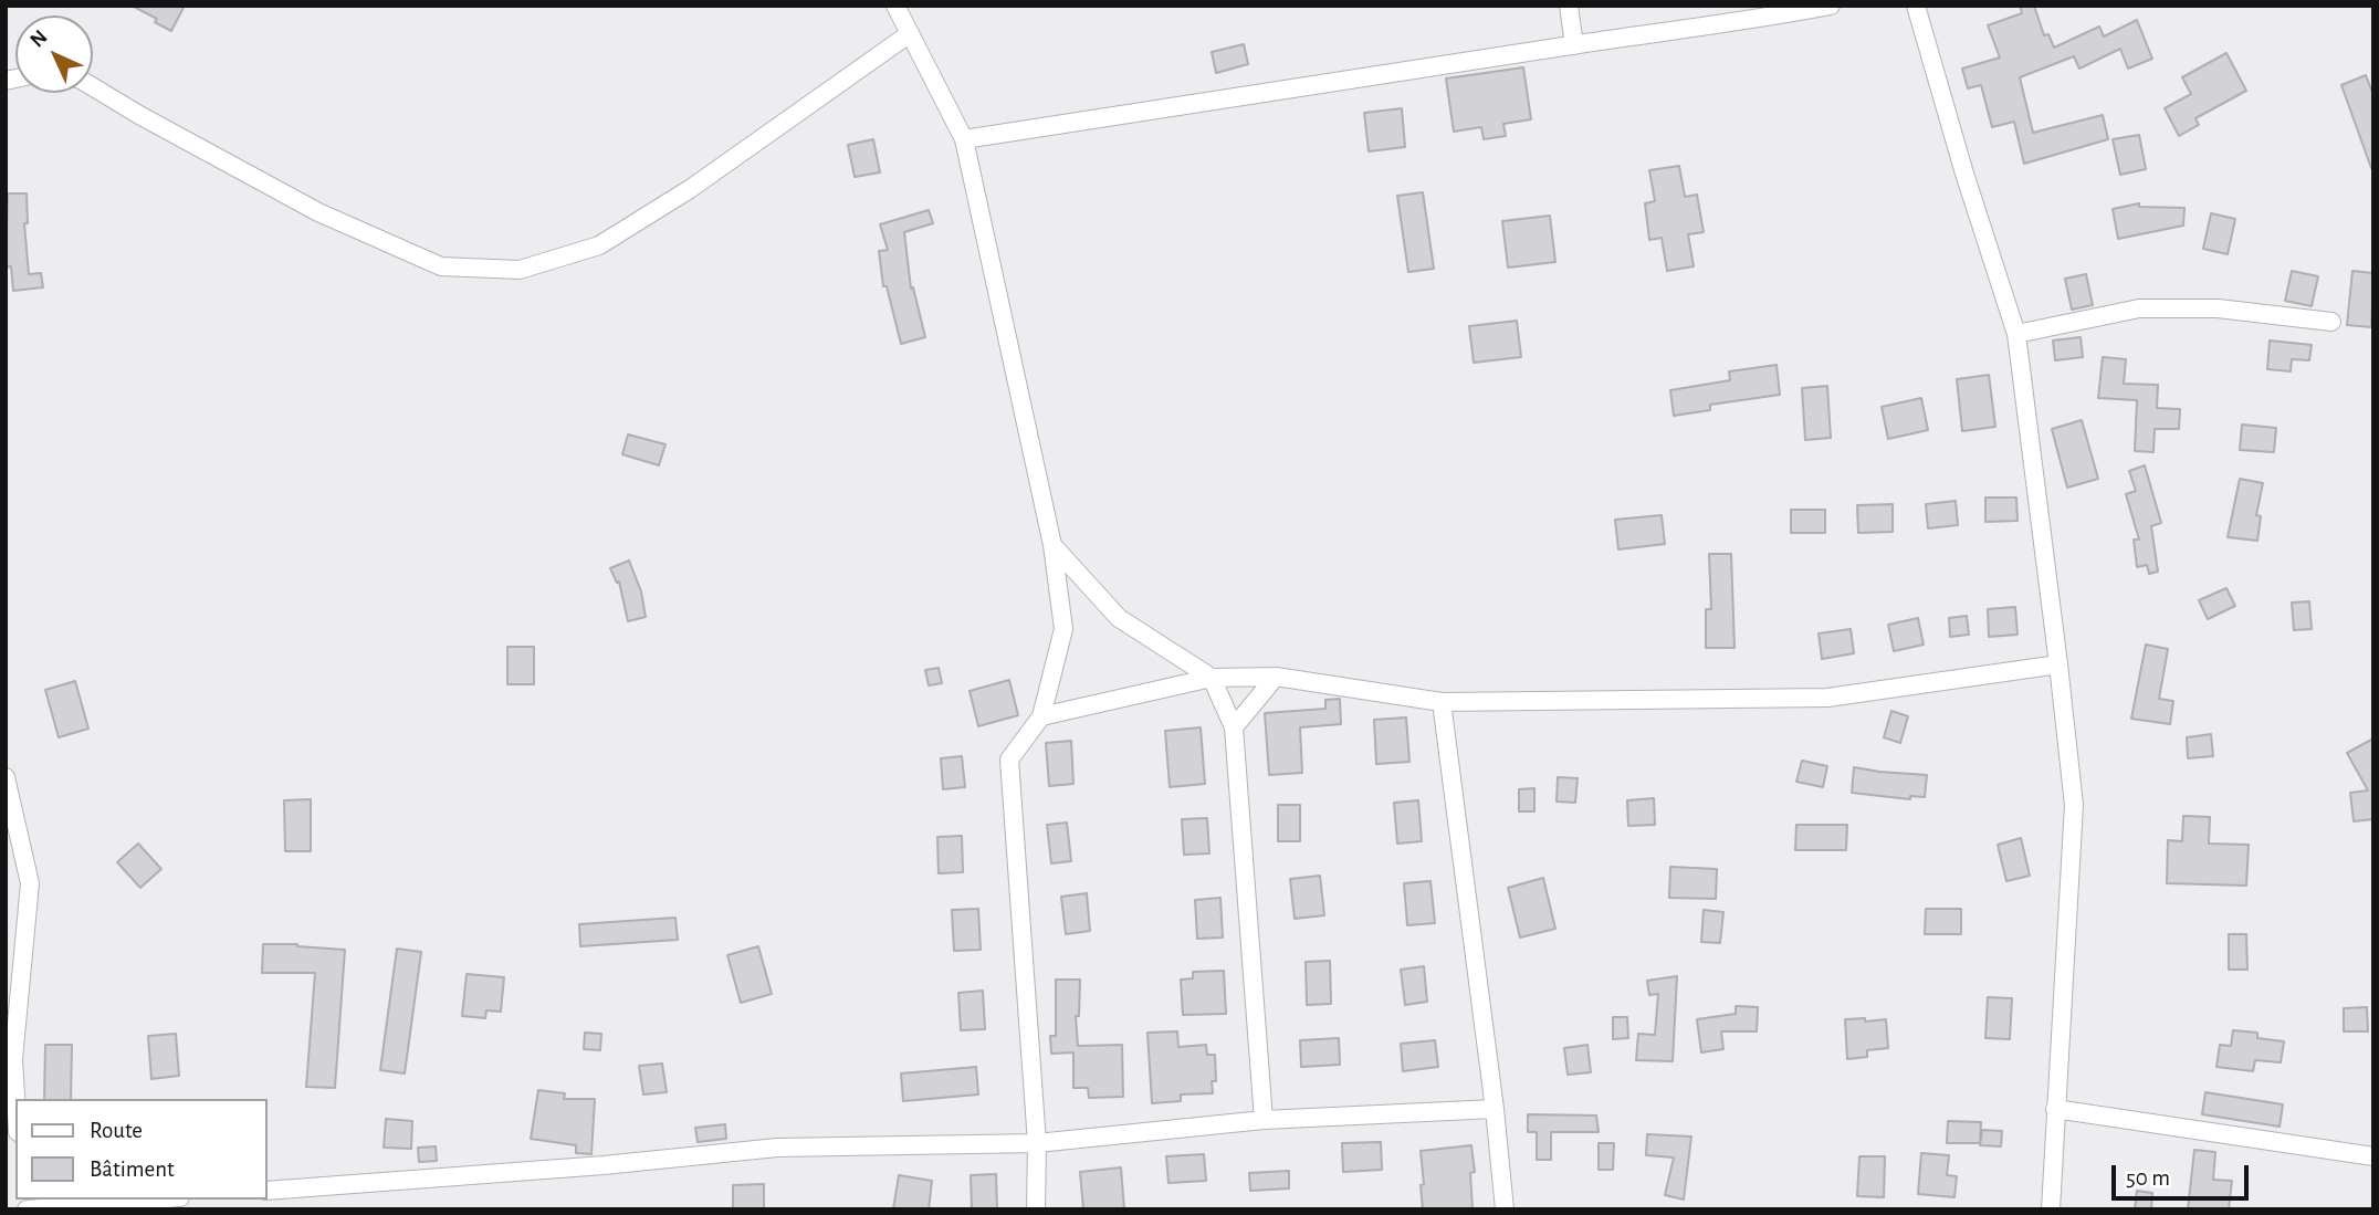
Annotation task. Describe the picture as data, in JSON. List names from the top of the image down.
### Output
{
  "legend": ["Route", "Bâtiment"],
  "scale_bar": "50 m",
  "north": "top left"
}
